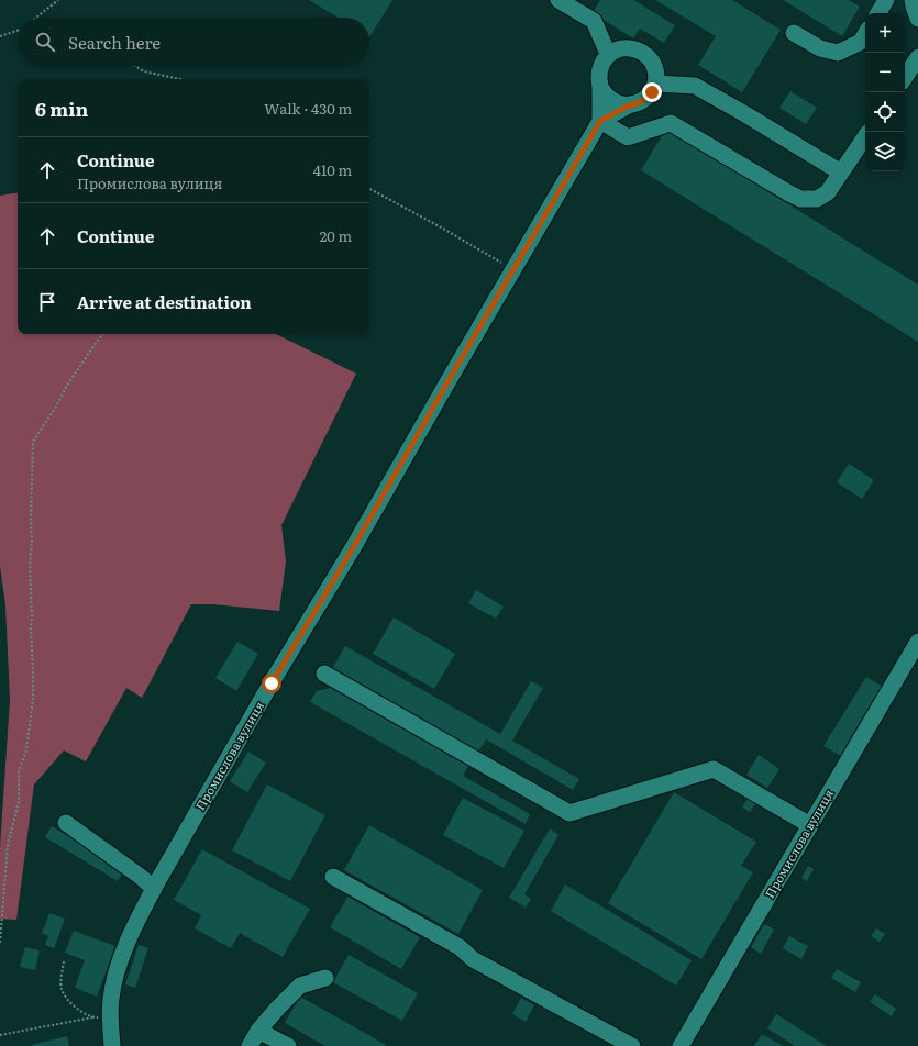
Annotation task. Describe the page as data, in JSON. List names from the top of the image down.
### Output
{
  "streets": {
    "street": ["Промислова вулиця"]
  },
  "page": {
    "map_buttons": ["+", "−"],
    "search": "Search here",
    "heading": ["6 min", "Walk · 430 m"],
    "list": [
      ["Continue", "Промислова вулиця", "410 m"],
      ["Continue", "20 m"],
      "Arrive at destination"
    ]
  }
}
